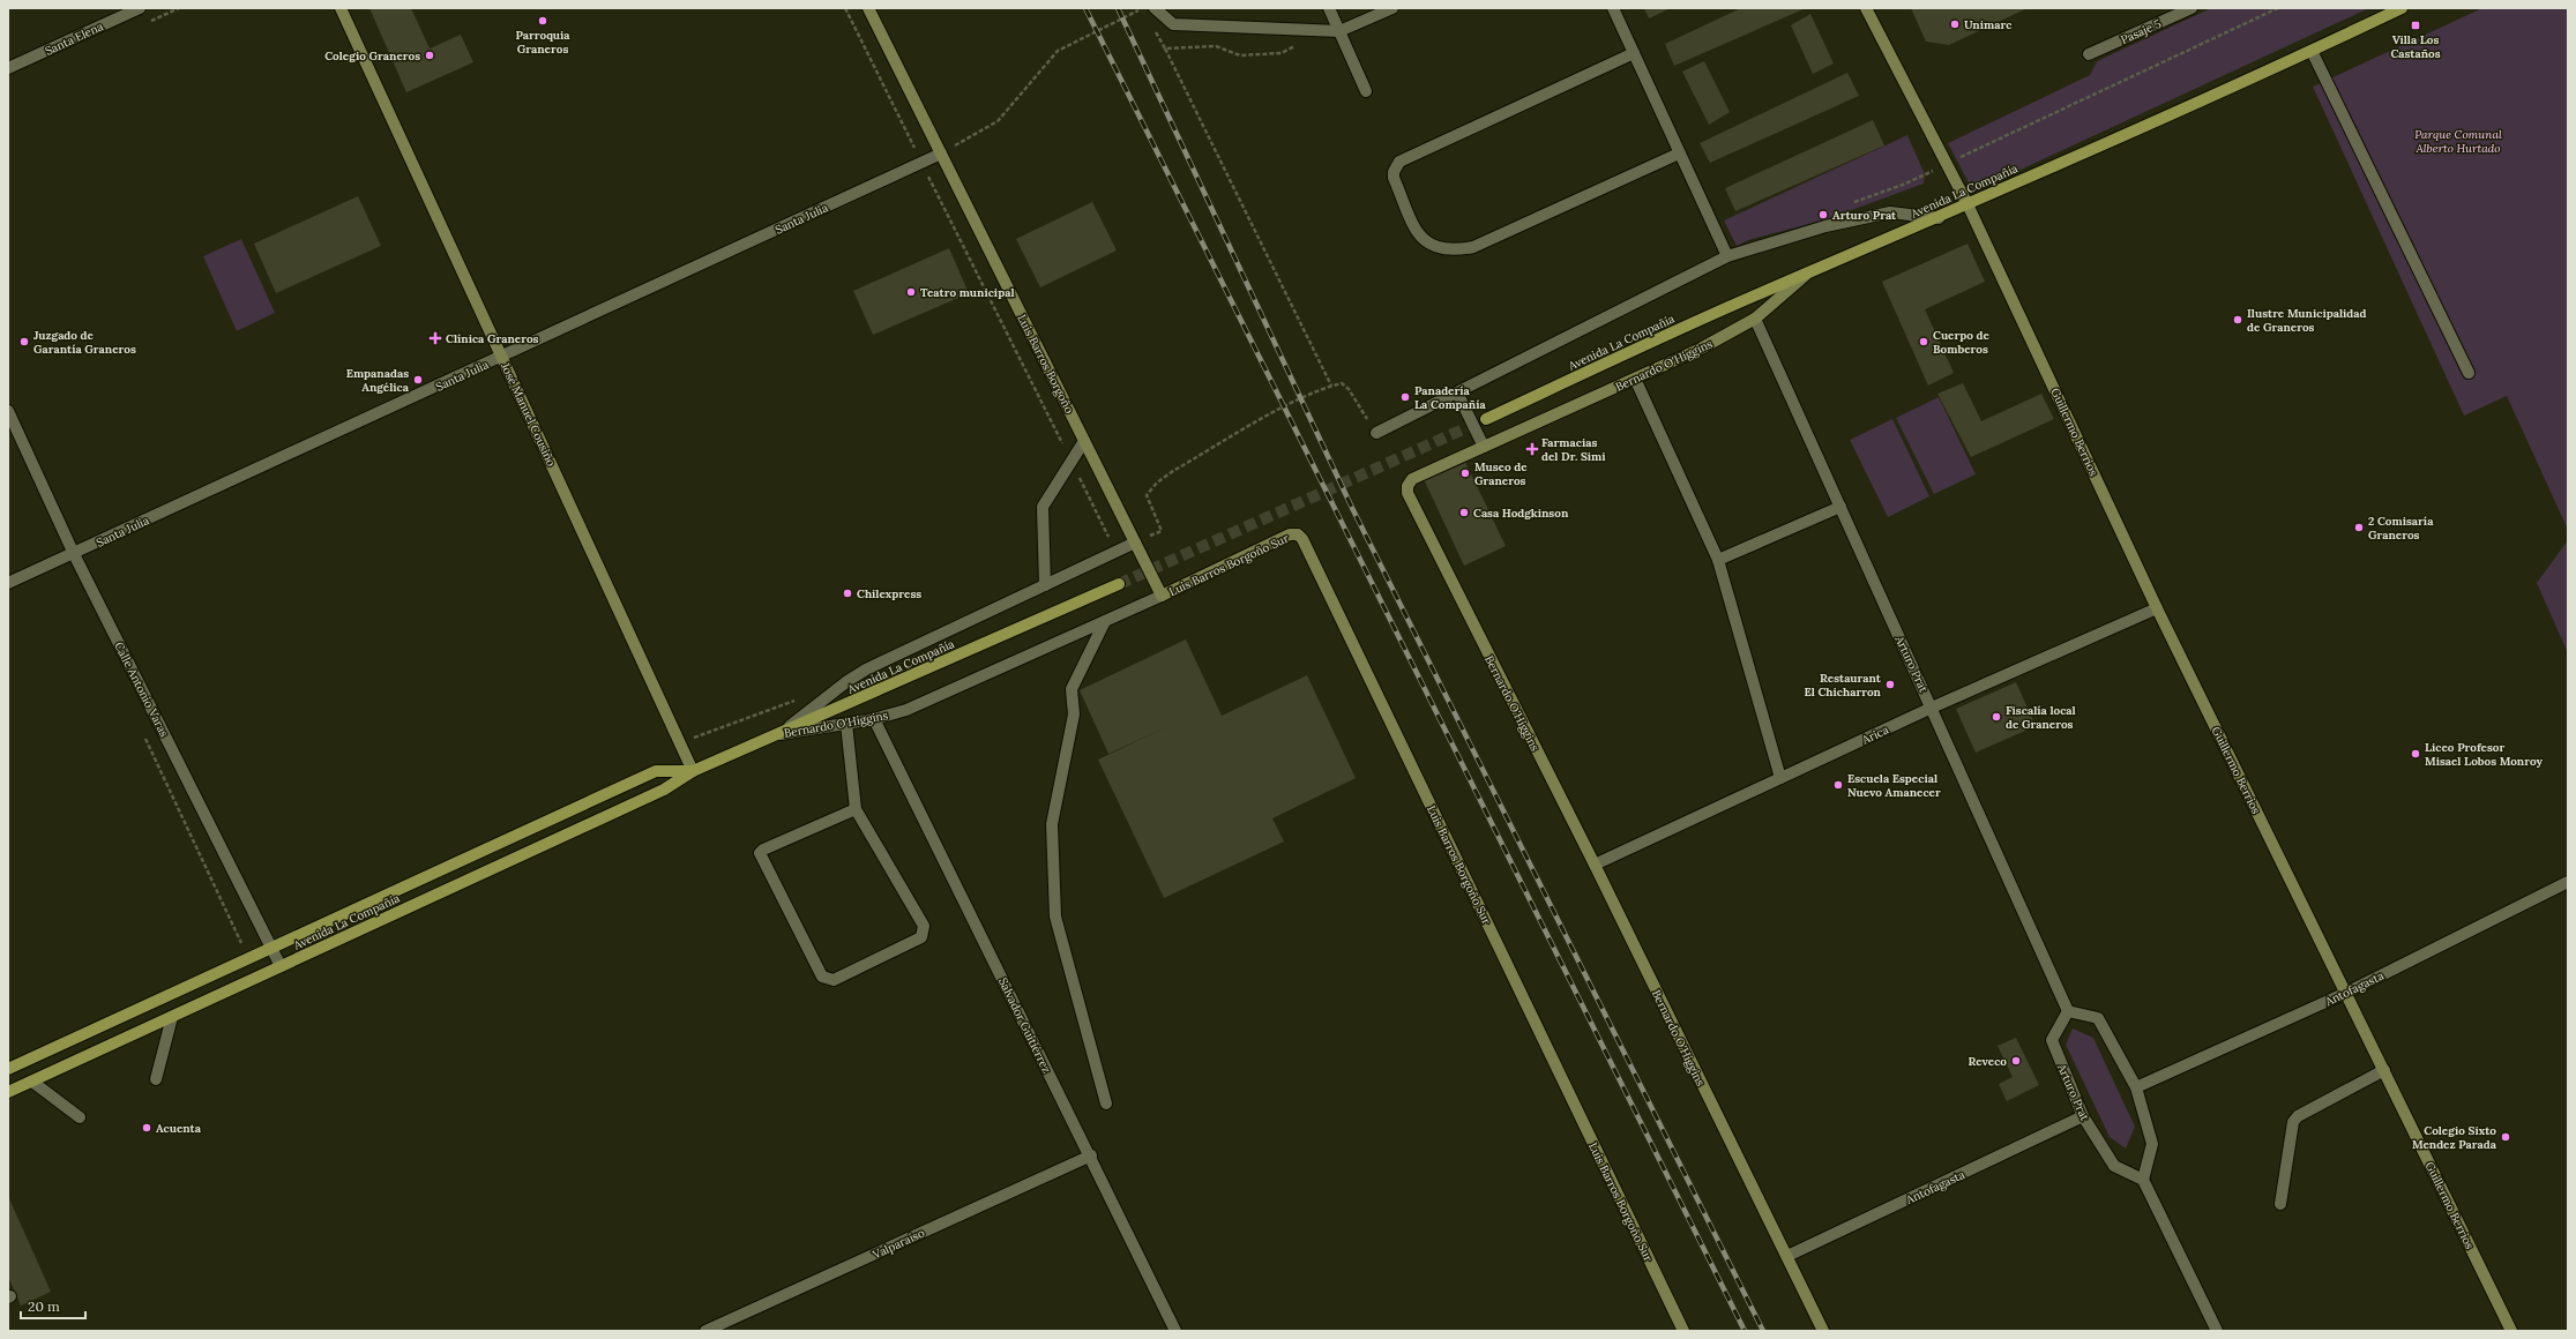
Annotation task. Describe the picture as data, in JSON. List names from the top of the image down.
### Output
{
  "streets": {
    "main road": ["Avenida La Compañía"],
    "street": [
      "Pasaje 5",
      "Santa Elena",
      "Santa Julia",
      "Luis Barros Borgoño",
      "Bernardo O'Higgins",
      "José Manuel Cousiño",
      "Guillermo Berrios",
      "Luis Barros Borgoño Sur",
      "Arturo Prat",
      "Calle Antonio Varas",
      "Arica",
      "Antofagasta",
      "Salvador Guitiérrez",
      "Valparaíso"
    ]
  },
  "crossings": [
    ["Avenida La Compañía", "Bernardo O'Higgins"],
    ["Avenida La Compañía", "José Manuel Cousiño"],
    ["Avenida La Compañía", "Guillermo Berrios"],
    ["Avenida La Compañía", "Calle Antonio Varas"],
    ["Santa Julia", "Luis Barros Borgoño"],
    ["Santa Julia", "José Manuel Cousiño"],
    ["Santa Julia", "Calle Antonio Varas"],
    ["Luis Barros Borgoño", "Bernardo O'Higgins"],
    ["Luis Barros Borgoño", "Luis Barros Borgoño Sur"],
    ["Bernardo O'Higgins", "Luis Barros Borgoño Sur"],
    ["Bernardo O'Higgins", "Arturo Prat"],
    ["Bernardo O'Higgins", "Arica"],
    ["Bernardo O'Higgins", "Antofagasta"],
    ["Bernardo O'Higgins", "Salvador Guitiérrez"],
    ["Guillermo Berrios", "Arica"],
    ["Guillermo Berrios", "Antofagasta"],
    ["Arturo Prat", "Arica"],
    ["Arturo Prat", "Antofagasta"],
    ["Salvador Guitiérrez", "Valparaíso"]
  ],
  "parks": ["Parque Comunal Alberto Hurtado"],
  "places": {
    "other": [
      "Parroquia Graneros",
      "Unimarc",
      "Colegio Graneros",
      "Arturo Prat",
      "Teatro municipal",
      "Ilustre Municipalidad de Graneros",
      "Juzgado de Garantía Graneros",
      "Cuerpo de Bomberos",
      "Empanadas Angélica",
      "Panadería La Compañía",
      "Museo de Graneros",
      "Casa Hodgkinson",
      "2 Comisaría Graneros",
      "Chilexpress",
      "Restaurant El Chicharron",
      "Fiscalía local de Graneros",
      "Liceo Profesor Misael Lobos Monroy",
      "Escuela Especial Nuevo Amanecer",
      "Reveco",
      "Acuenta",
      "Colegio Sixto Mendez Parada"
    ],
    "transit": ["Villa Los Castaños"],
    "health": ["Clínica Graneros", "Farmacias del Dr. Simi"]
  },
  "scale_bar": "20 m"
}
